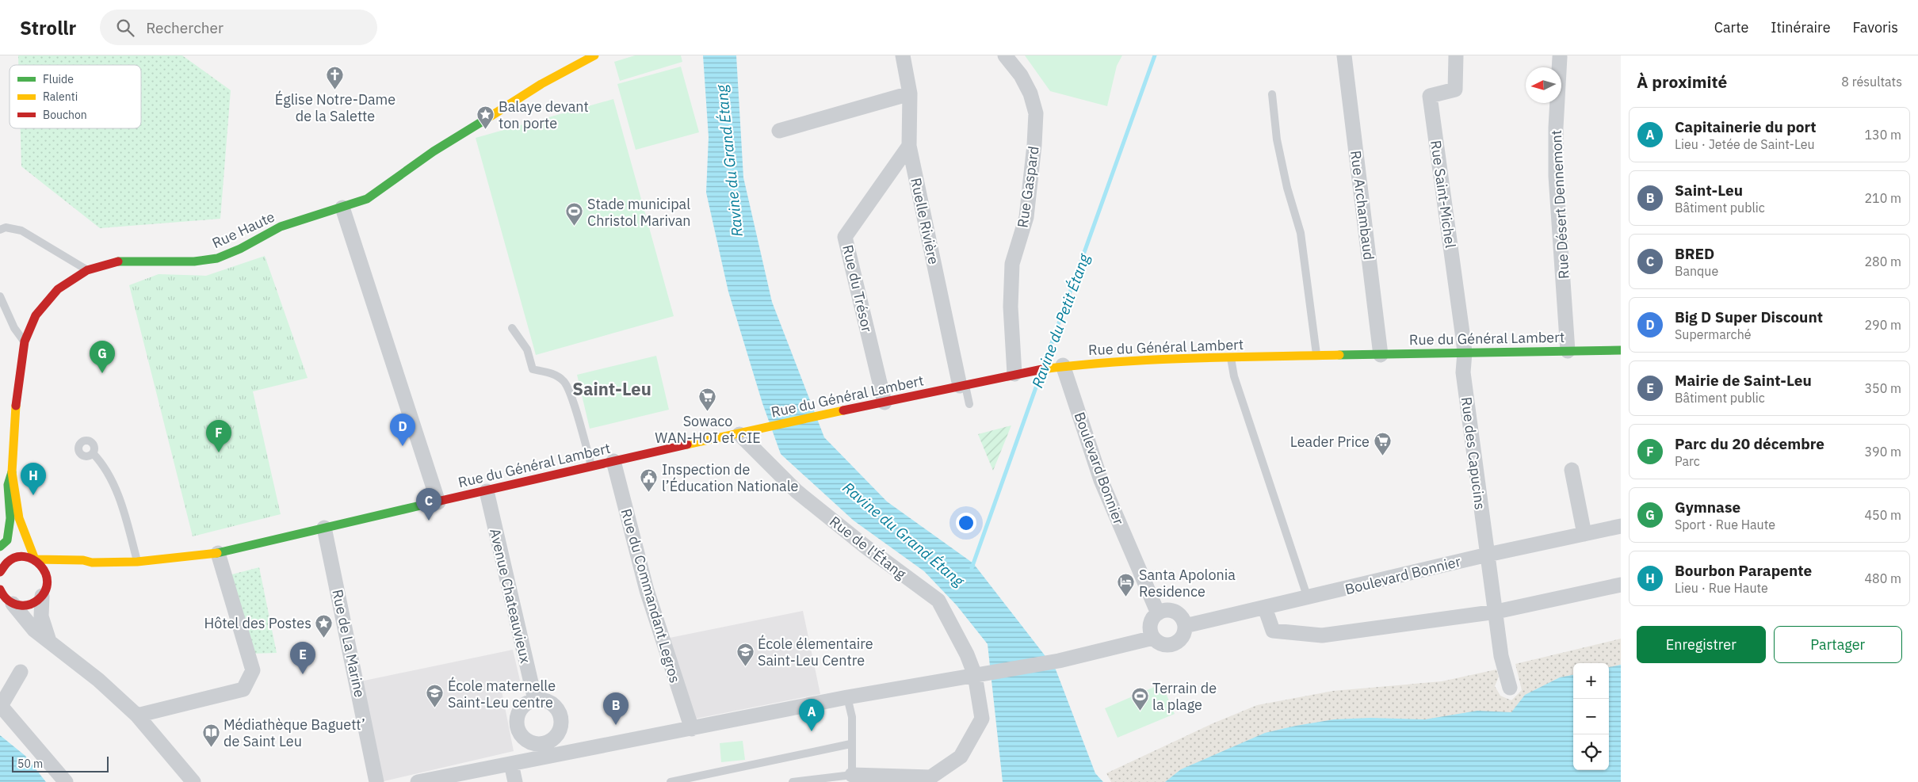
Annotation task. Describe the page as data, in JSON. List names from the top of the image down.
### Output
{
  "streets": {
    "main road": ["Rue Haute", "Rue du Général Lambert"],
    "street": [
      "Rue Gaspard",
      "Rue Saint-Michel",
      "Rue Désert Dennemont",
      "Rue Archambaud",
      "Ruelle Rivière",
      "Rue du Trésor",
      "Rue des Capucins",
      "Boulevard Bonnier",
      "Rue de l'Étang",
      "Avenue Chateauvieux",
      "Rue du Commandant Legros",
      "Rue de La Marine"
    ]
  },
  "crossings": [
    ["Rue Gaspard", "Rue du Général Lambert"],
    ["Rue Saint-Michel", "Rue du Général Lambert"],
    ["Rue Saint-Michel", "Rue des Capucins"],
    ["Rue Désert Dennemont", "Rue du Général Lambert"],
    ["Rue Archambaud", "Rue du Général Lambert"],
    ["Ruelle Rivière", "Rue du Trésor"],
    ["Ruelle Rivière", "Rue du Général Lambert"],
    ["Rue Haute", "Rue du Général Lambert"],
    ["Rue du Trésor", "Rue du Général Lambert"],
    ["Rue du Général Lambert", "Rue des Capucins"],
    ["Rue du Général Lambert", "Boulevard Bonnier"],
    ["Rue du Général Lambert", "Rue de l'Étang"],
    ["Rue du Général Lambert", "Avenue Chateauvieux"],
    ["Rue du Général Lambert", "Rue du Commandant Legros"],
    ["Rue du Général Lambert", "Rue de La Marine"],
    ["Rue des Capucins", "Boulevard Bonnier"]
  ],
  "districts": ["Saint-Leu"],
  "water": ["Ravine du Grand Étang", "Ravine du Petit Étang"],
  "places": {
    "church": ["Église Notre-Dame de la Salette"],
    "place": ["Balaye devant ton porte", "Hôtel des Postes"],
    "sports": ["Stade municipal Christol Marivan", "Terrain de la plage"],
    "supermarket": ["Sowaco WAN-HOI et CIE", "Leader Price"],
    "public building": ["Inspection de l’Éducation Nationale"],
    "hotel": ["Santa Apolonia Residence"],
    "school or university": ["École élementaire Saint-Leu Centre", "École maternelle Saint-Leu centre"],
    "library": ["Médiathèque Baguett’ de Saint Leu"]
  },
  "legend": ["Fluide", "Ralenti", "Bouchon"],
  "scale_bar": "50 m",
  "north": "left",
  "page": {
    "header": "Strollr",
    "search": "Rechercher",
    "nav": ["Carte", "Itinéraire", "Favoris"],
    "heading": ["À proximité", "8 résultats"],
    "list": [
      {
        "mark": "A",
        "name": "Capitainerie du port",
        "note": "Lieu · Jetée de Saint-Leu",
        "value": "130 m"
      },
      {
        "mark": "B",
        "name": "Saint-Leu",
        "note": "Bâtiment public",
        "value": "210 m"
      },
      {
        "mark": "C",
        "name": "BRED",
        "note": "Banque",
        "value": "280 m"
      },
      {
        "mark": "D",
        "name": "Big D Super Discount",
        "note": "Supermarché",
        "value": "290 m"
      },
      {
        "mark": "E",
        "name": "Mairie de Saint-Leu",
        "note": "Bâtiment public",
        "value": "350 m"
      },
      {
        "mark": "F",
        "name": "Parc du 20 décembre",
        "note": "Parc",
        "value": "390 m"
      },
      {
        "mark": "G",
        "name": "Gymnase",
        "note": "Sport · Rue Haute",
        "value": "450 m"
      },
      {
        "mark": "H",
        "name": "Bourbon Parapente",
        "note": "Lieu · Rue Haute",
        "value": "480 m"
      }
    ],
    "pins": [
      "G",
      "D",
      "F",
      "H",
      "C",
      "E",
      "B",
      "A"
    ],
    "buttons": ["Enregistrer", "Partager"],
    "map_buttons": ["+", "−"],
    "scale": "50 m"
  }
}
